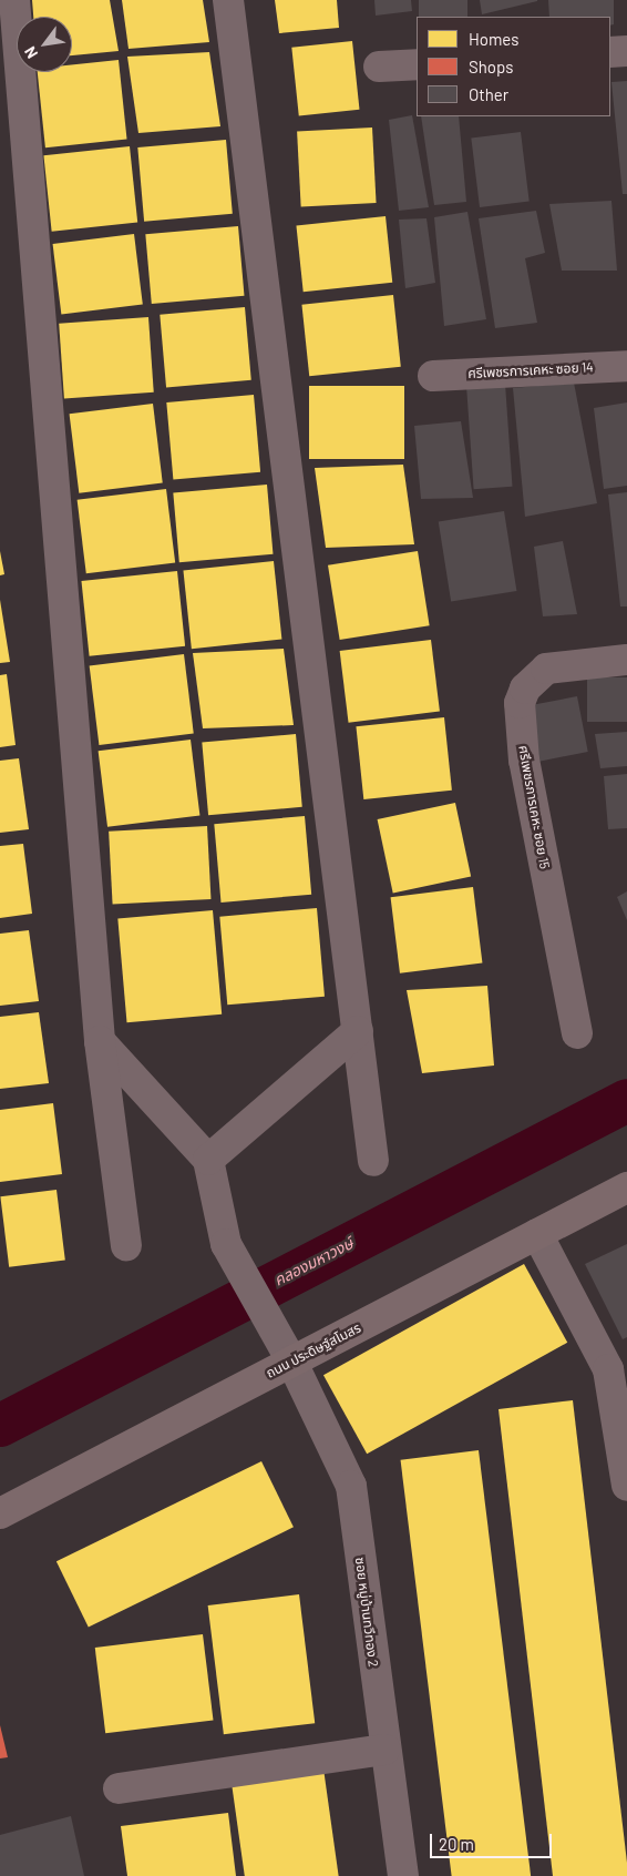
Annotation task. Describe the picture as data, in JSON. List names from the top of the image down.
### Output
{
  "streets": {
    "street": [
      "ศรีเพชรการเคหะ ซอย 14",
      "ศรีเพชรการเคหะ ซอย 15",
      "ถนน ประดิษฐ์สโมสร",
      "ซอย หมู่บ้านทวีทอง 2"
    ]
  },
  "crossings": [
    ["ถนน ประดิษฐ์สโมสร", "ซอย หมู่บ้านทวีทอง 2"]
  ],
  "water": ["คลองมหาวงษ์"],
  "legend": ["Homes", "Shops", "Other"],
  "scale_bar": "20 m",
  "north": "bottom left"
}
